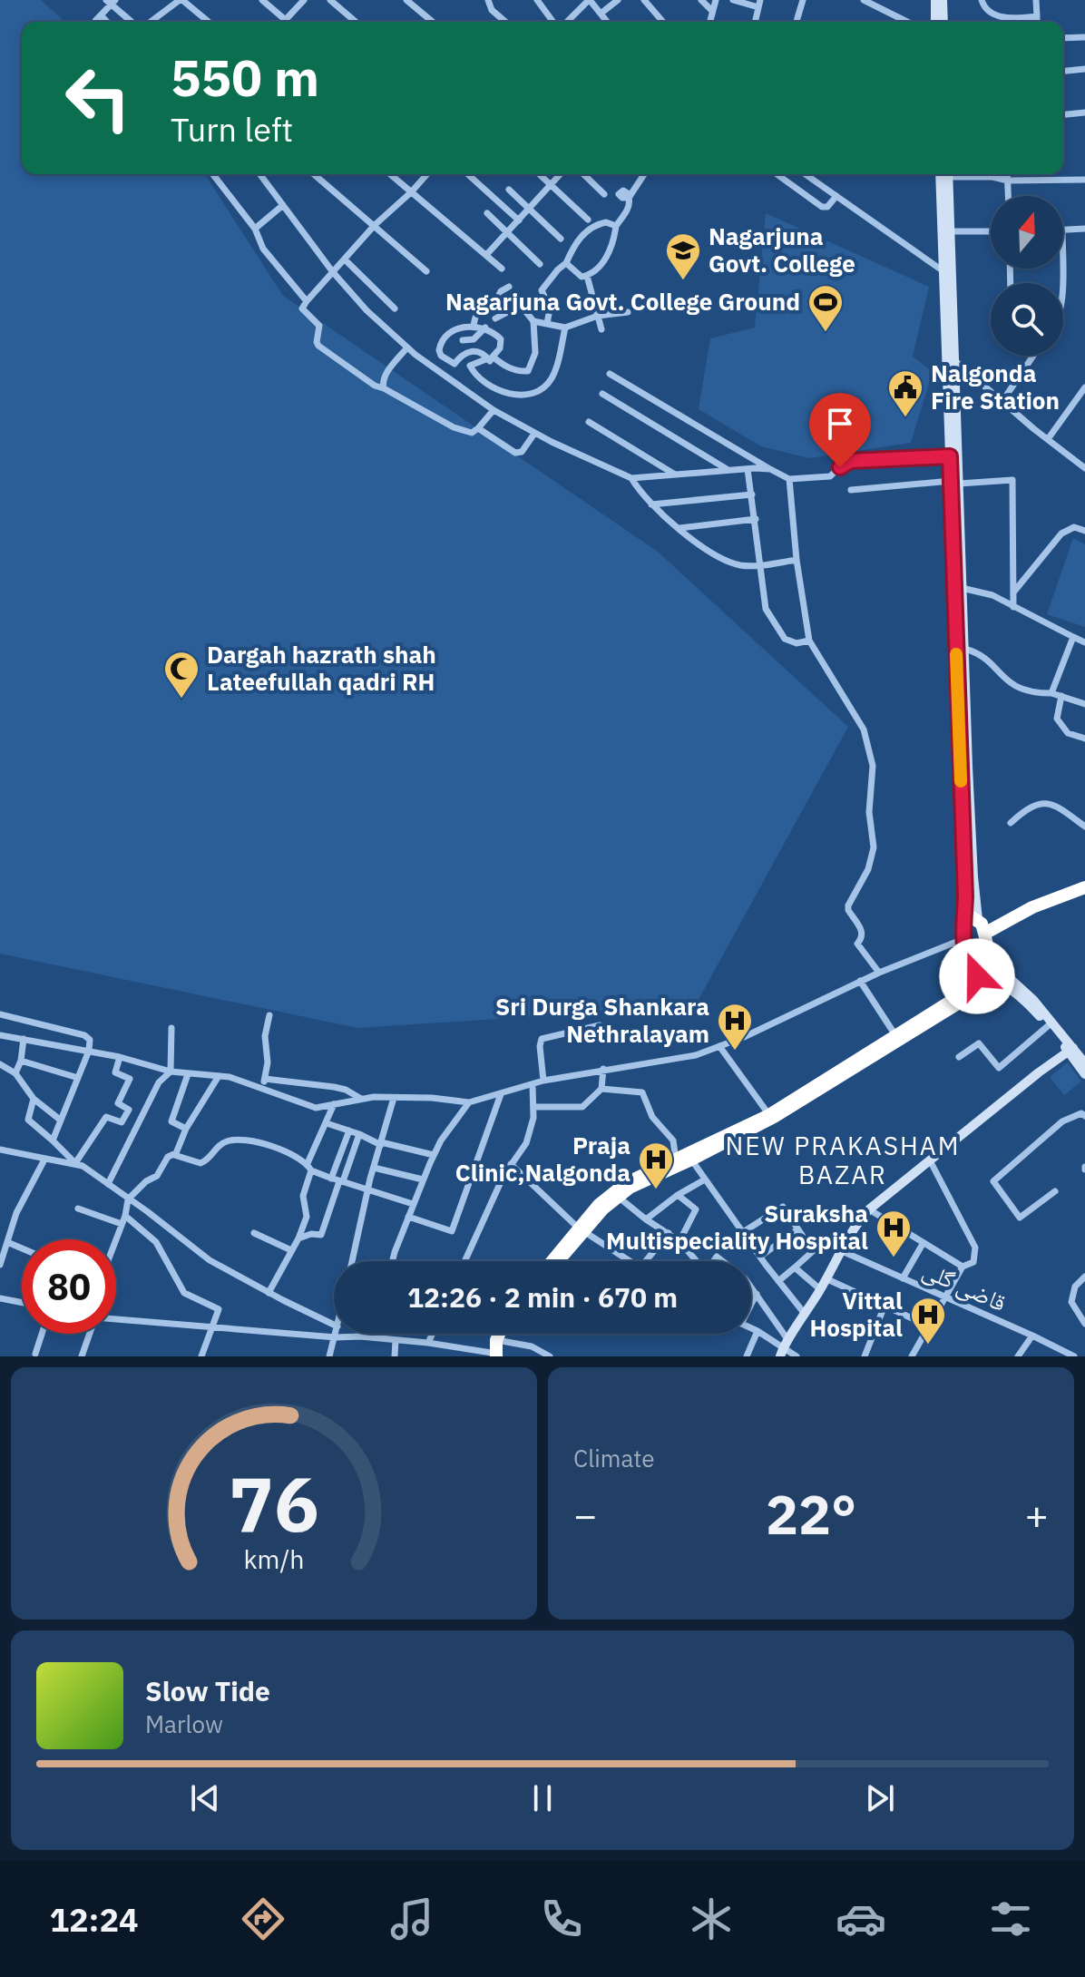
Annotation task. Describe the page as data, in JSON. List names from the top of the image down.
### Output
{
  "streets": {
    "street": ["قاضی گلی"]
  },
  "districts": ["NEW PRAKASHAM BAZAR"],
  "places": {
    "school or university": ["Nagarjuna Govt. College"],
    "sports": ["Nagarjuna Govt. College Ground"],
    "public building": ["Nalgonda Fire Station"],
    "mosque": ["Dargah hazrath shah Lateefullah qadri RH"],
    "hospital": [
      "Sri Durga Shankara Nethralayam",
      "Praja Clinic,Nalgonda",
      "Suraksha Multispeciality Hospital",
      "Vittal Hospital"
    ]
  },
  "north": "top",
  "page": {
    "turn": ["550 m", "Turn left"],
    "limit": "80",
    "trip": "12:26 · 2 min · 670 m",
    "tile": "Climate",
    "heat": ["−", "22°", "+"],
    "song": ["Slow Tide", "Marlow"],
    "tabs": "12:24",
    "gauge": ["76", "km/h"]
  }
}
